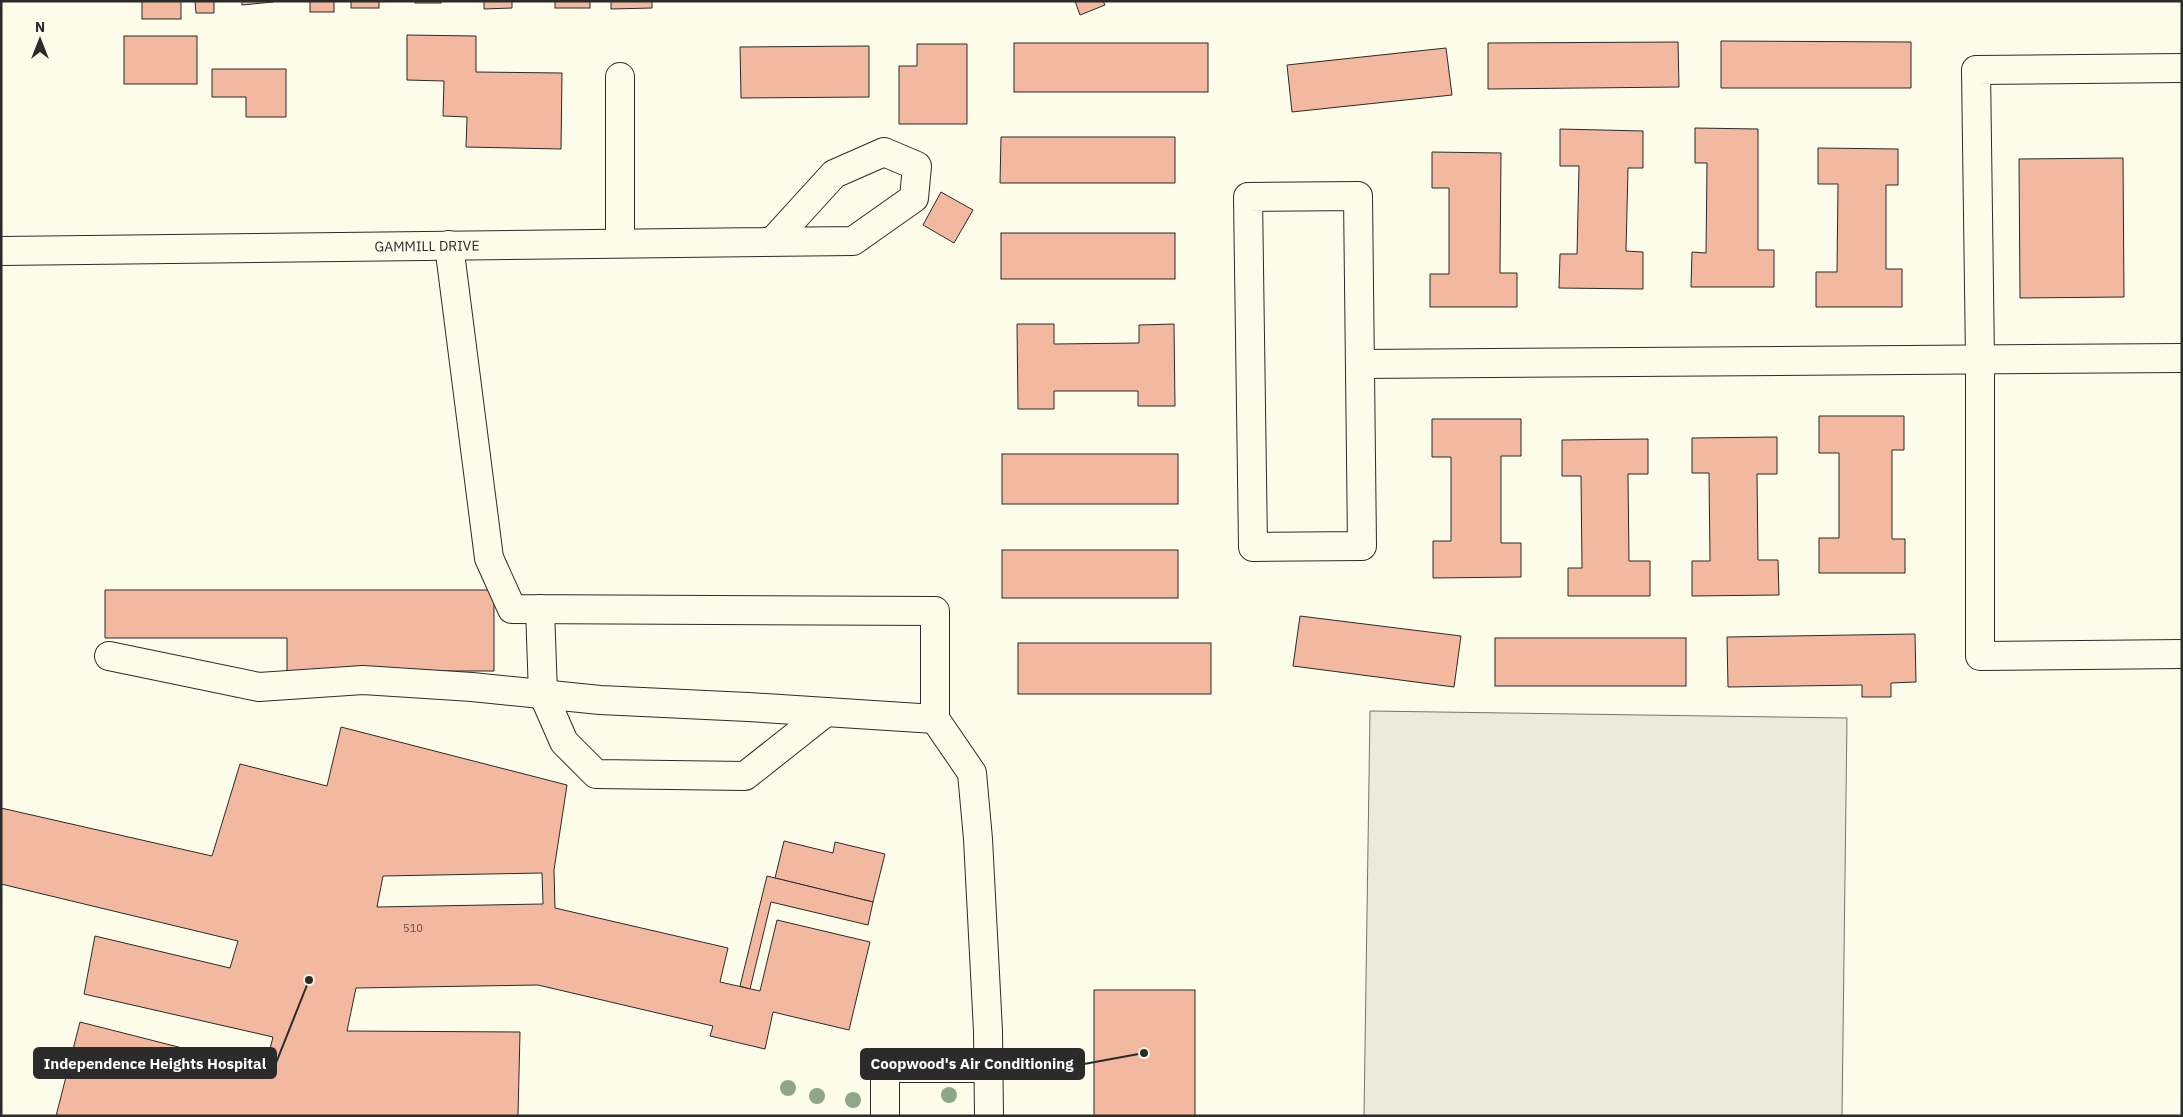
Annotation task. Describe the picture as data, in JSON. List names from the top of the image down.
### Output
{
  "streets": {
    "street": ["GAMMILL DRIVE"]
  },
  "places": ["Independence Heights Hospital", "Coopwood's Air Conditioning"],
  "house_numbers": ["510"],
  "north": "top"
}
